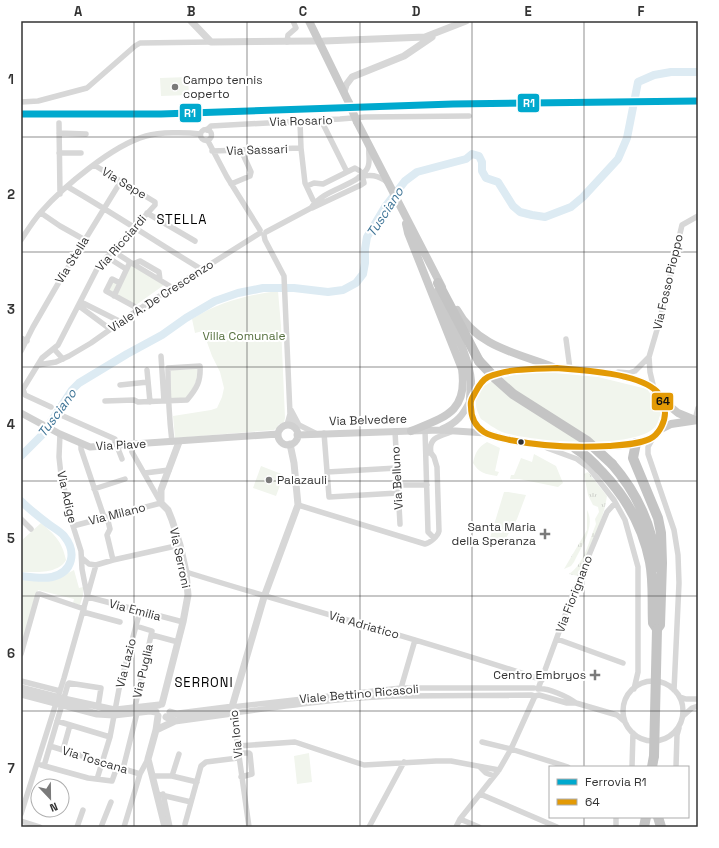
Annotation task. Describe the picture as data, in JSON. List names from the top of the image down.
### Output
{
  "streets": {
    "main road": ["Via Belvedere", "Via Piave"],
    "street": [
      "Via Rosario",
      "Via Sassari",
      "Via Sepe",
      "Via Ricciardi",
      "Via Stella",
      "Via Fosso Pioppo",
      "Viale A. De Crescenzo",
      "Via Belluno",
      "Via Adige",
      "Via Milano",
      "Via Serroni",
      "Via Fiorignano",
      "Via Emilia",
      "Via Adriatico",
      "Via Lazio",
      "Via Puglia",
      "Viale Bettino Ricasoli",
      "Via Ionio",
      "Via Toscana"
    ]
  },
  "crossings": [
    ["Via Sepe", "Via Ricciardi"],
    ["Via Sepe", "Via Stella"],
    ["Via Ricciardi", "Viale A. De Crescenzo"],
    ["Via Belvedere", "Via Belluno"],
    ["Via Piave", "Via Adige"],
    ["Via Piave", "Via Serroni"],
    ["Via Adige", "Via Milano"],
    ["Via Adige", "Via Emilia"],
    ["Via Milano", "Via Serroni"],
    ["Via Serroni", "Via Emilia"],
    ["Via Serroni", "Via Adriatico"],
    ["Via Fiorignano", "Via Adriatico"],
    ["Via Fiorignano", "Viale Bettino Ricasoli"],
    ["Via Emilia", "Via Lazio"],
    ["Via Adriatico", "Via Ionio"],
    ["Via Lazio", "Via Toscana"],
    ["Via Puglia", "Via Toscana"],
    ["Viale Bettino Ricasoli", "Via Ionio"]
  ],
  "districts": ["STELLA", "SERRONI"],
  "water": ["Tusciano"],
  "parks": ["Villa Comunale"],
  "places": {
    "other": ["Campo tennis coperto", "Palazauli"],
    "health": ["Santa Maria della Speranza", "Centro Embryos"]
  },
  "lines": ["rail line R1", "transit line 64"],
  "legend": ["Ferrovia R1", "64"],
  "north": "bottom",
  "grid": {
    "columns": [
      "A",
      "B",
      "C",
      "D",
      "E",
      "F"
    ],
    "rows": [
      "1",
      "2",
      "3",
      "4",
      "5",
      "6",
      "7"
    ]
  }
}
